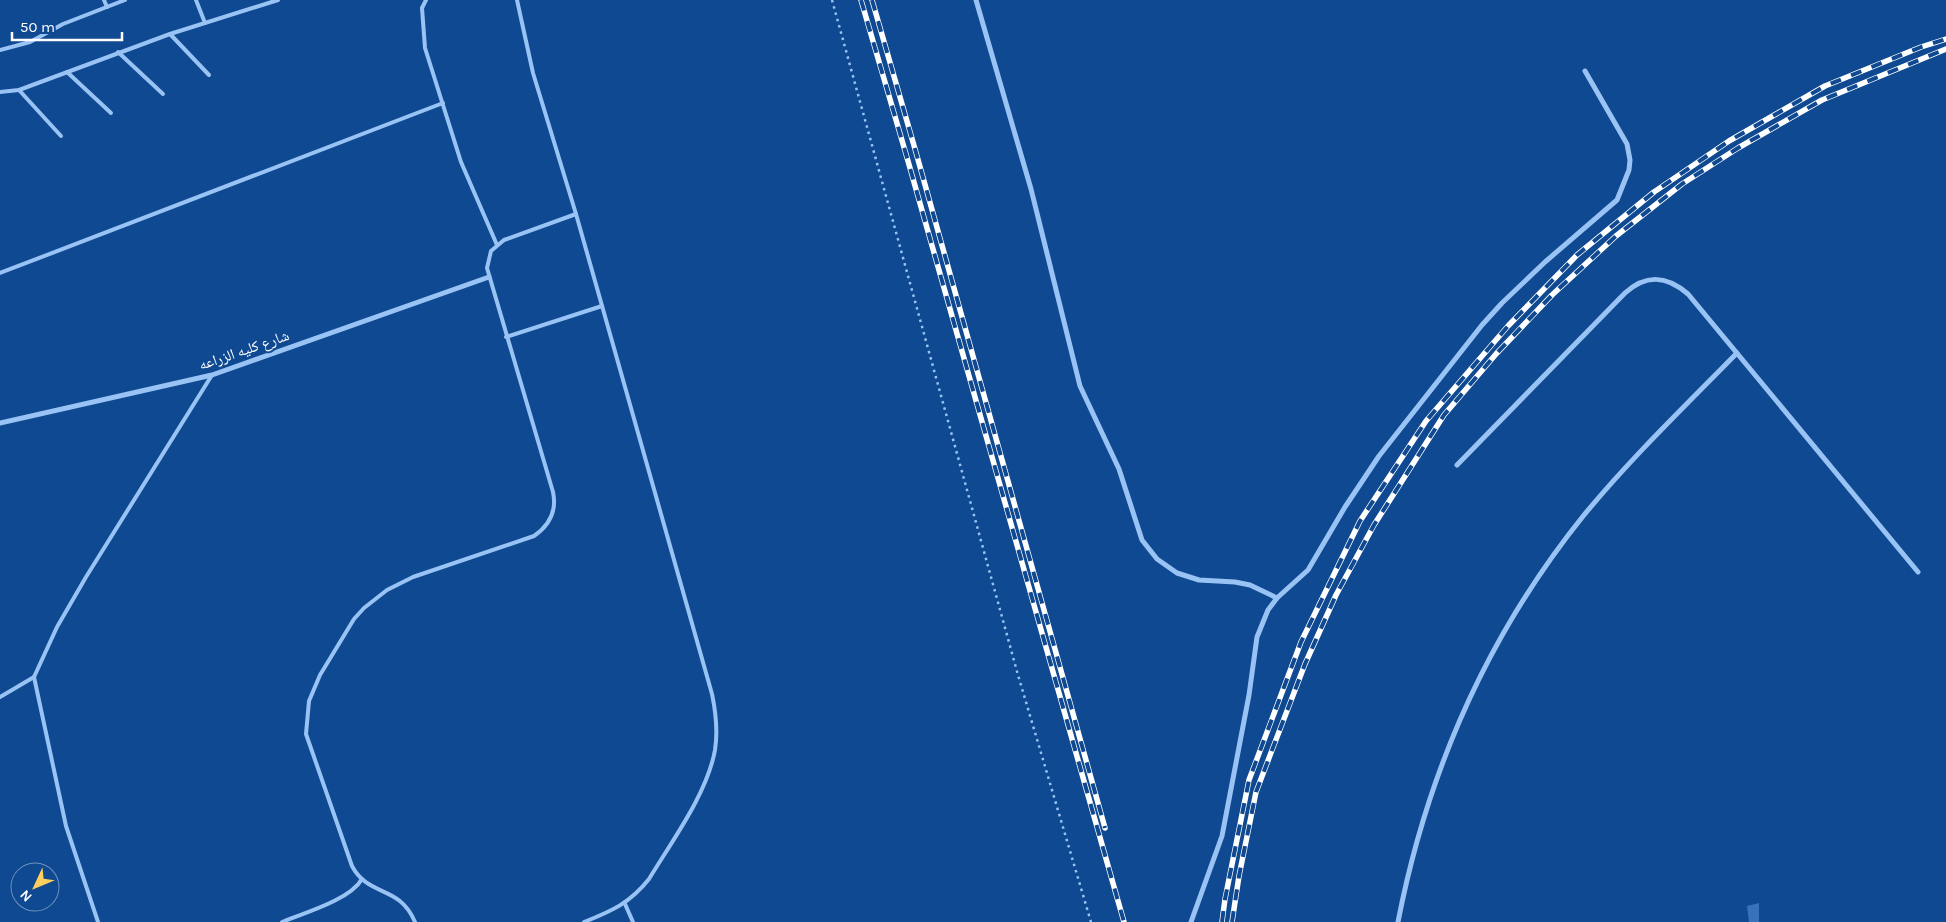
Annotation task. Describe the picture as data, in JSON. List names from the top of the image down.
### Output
{
  "streets": {
    "street": ["شارع كليه الزراعه"]
  },
  "scale_bar": "50 m",
  "north": "bottom left"
}
